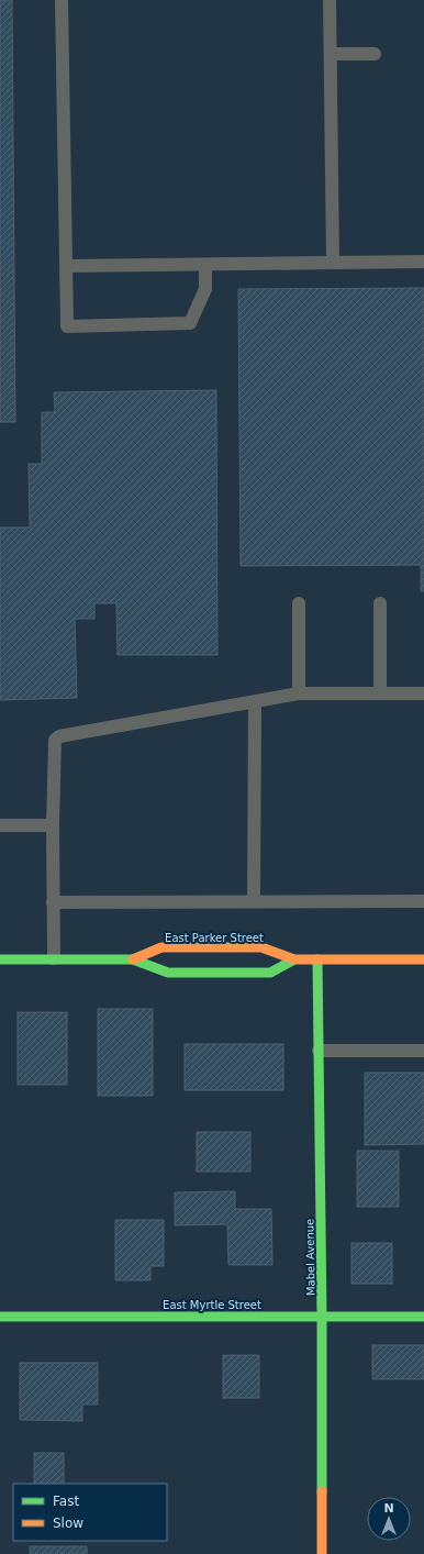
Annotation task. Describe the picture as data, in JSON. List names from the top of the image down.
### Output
{
  "streets": {
    "street": ["East Parker Street", "Mabel Avenue", "East Myrtle Street"]
  },
  "crossings": [
    ["East Parker Street", "Mabel Avenue"],
    ["Mabel Avenue", "East Myrtle Street"]
  ],
  "legend": ["Fast", "Slow"],
  "north": "top"
}
